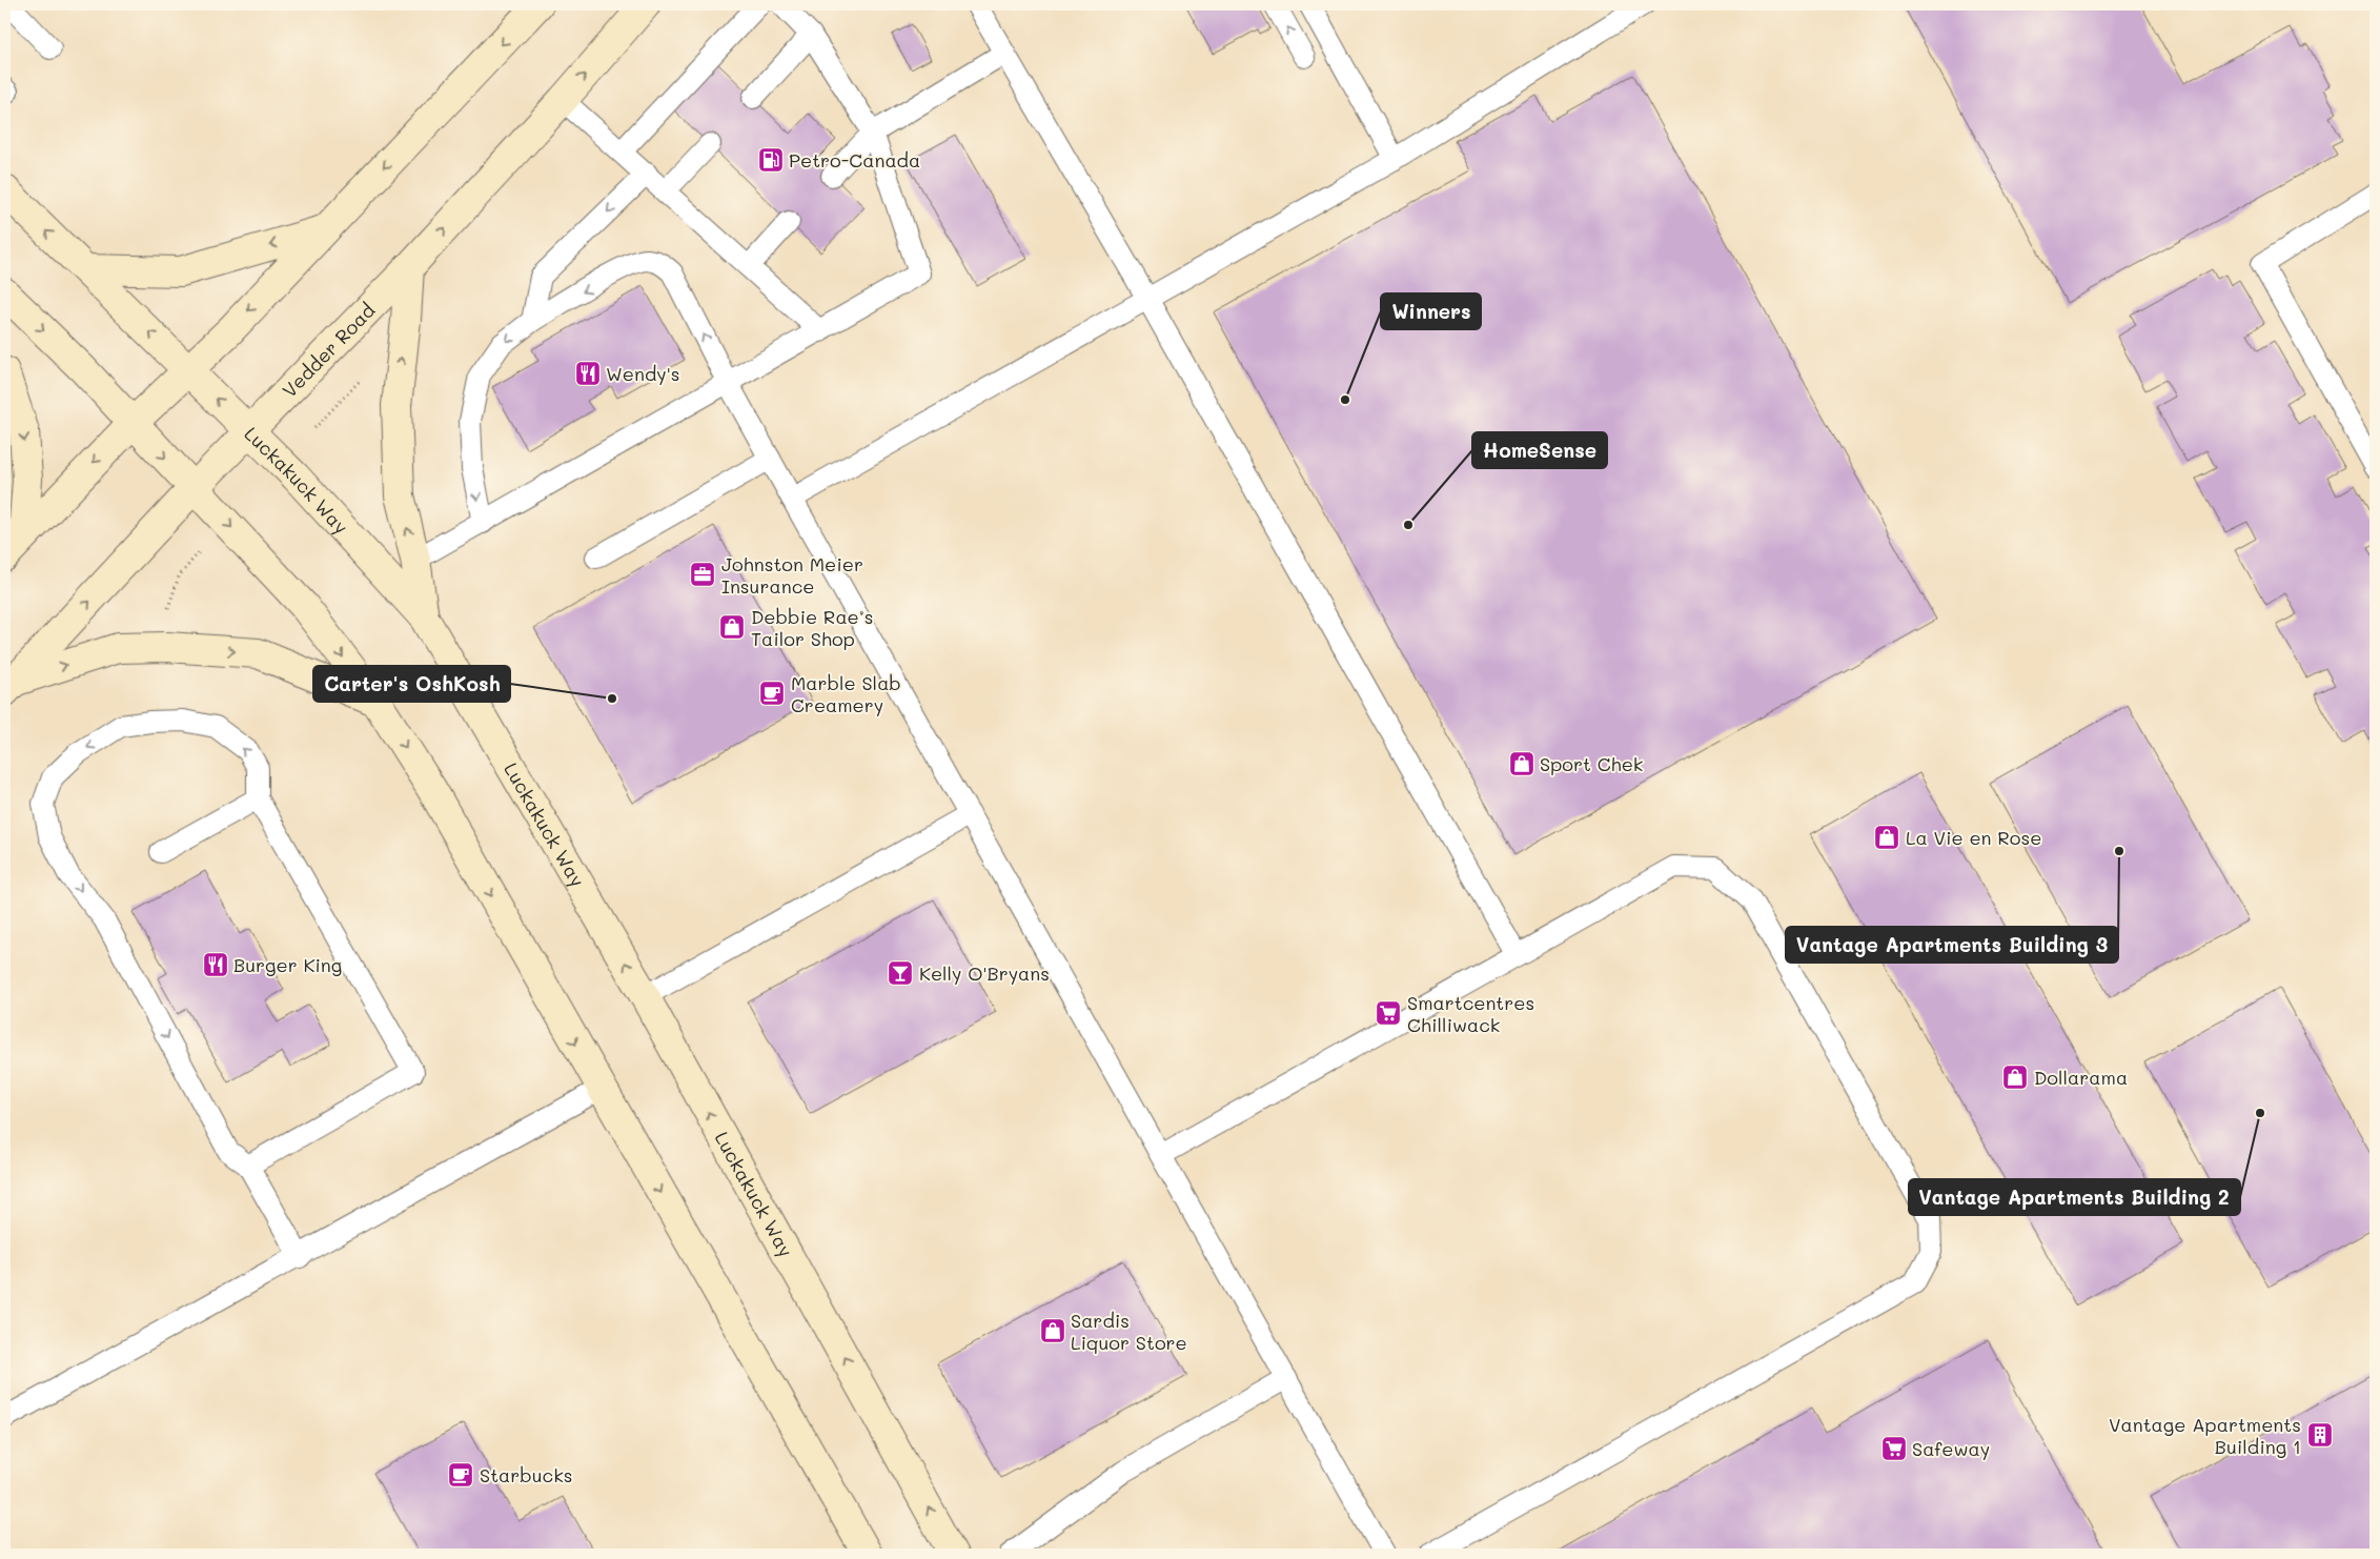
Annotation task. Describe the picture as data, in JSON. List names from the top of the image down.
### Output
{
  "streets": {
    "street": ["Vedder Road", "Luckakuck Way"]
  },
  "crossings": [
    ["Vedder Road", "Luckakuck Way"]
  ],
  "places": {
    "fuel station": ["Petro-Canada"],
    "restaurant": ["Wendy's", "Burger King"],
    "other": [
      "Winners",
      "HomeSense",
      "Carter's OshKosh",
      "Vantage Apartments Building 3",
      "Vantage Apartments Building 2"
    ],
    "office": ["Johnston Meier Insurance"],
    "shop": [
      "Debbie Rae’s Tailor Shop",
      "Sport Chek",
      "La Vie en Rose",
      "Dollarama",
      "Sardis Liquor Store"
    ],
    "cafe": ["Marble Slab Creamery", "Starbucks"],
    "bar": ["Kelly O'Bryans"],
    "supermarket": ["Smartcentres Chilliwack", "Safeway"],
    "building": ["Vantage Apartments Building 1"]
  }
}
